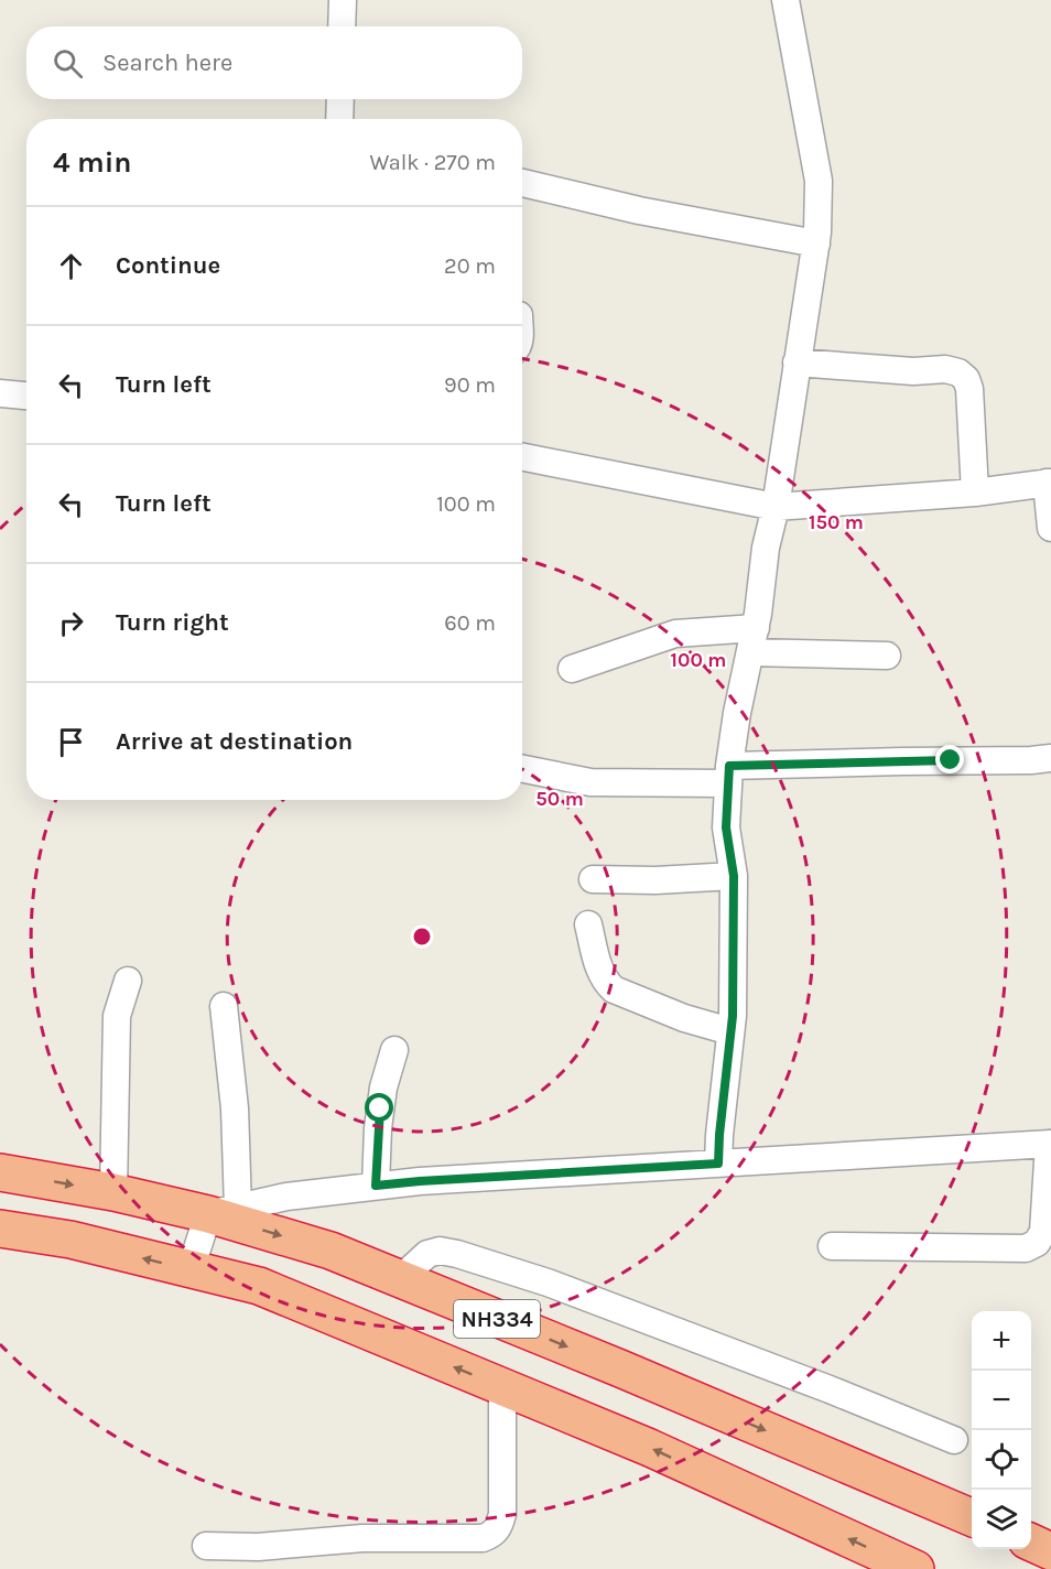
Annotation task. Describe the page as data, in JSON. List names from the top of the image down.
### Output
{
  "streets": {
    "highway": ["NH334"]
  },
  "page": {
    "search": "Search here",
    "heading": ["4 min", "Walk · 270 m"],
    "list": [
      ["Continue", "20 m"],
      ["Turn left", "90 m"],
      ["Turn left", "100 m"],
      ["Turn right", "60 m"],
      "Arrive at destination"
    ],
    "map_buttons": ["+", "−"]
  },
  "rings": ["150 m", "100 m", "50 m"]
}
